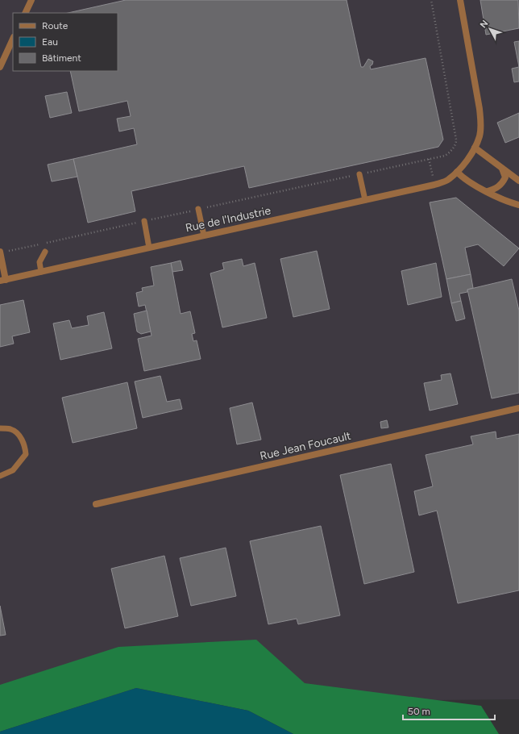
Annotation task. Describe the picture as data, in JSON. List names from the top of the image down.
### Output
{
  "streets": {
    "street": ["Rue de l'Industrie", "Rue Jean Foucault"]
  },
  "legend": ["Route", "Eau", "Bâtiment"],
  "scale_bar": "50 m",
  "north": "top left"
}
